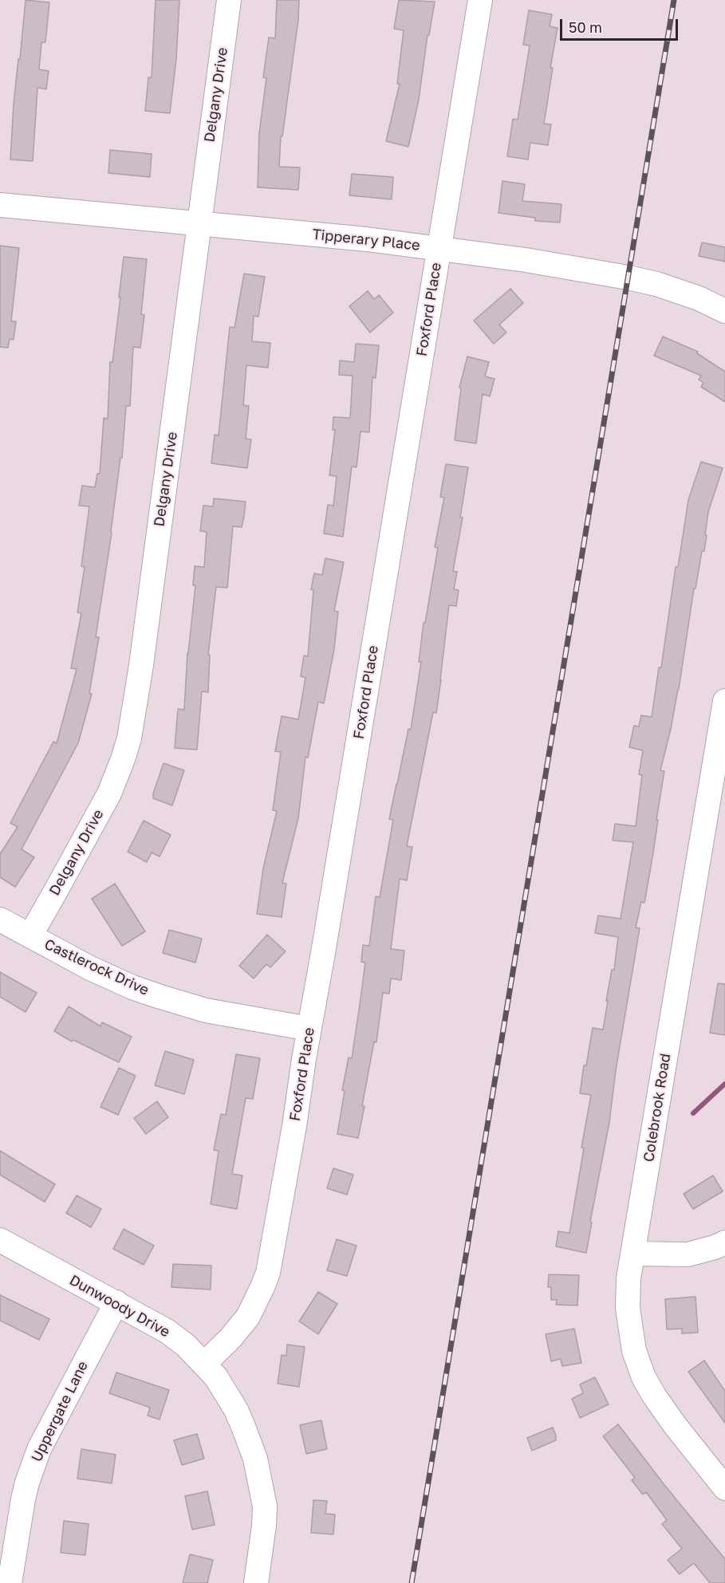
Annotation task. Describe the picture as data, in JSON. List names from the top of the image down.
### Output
{
  "streets": {
    "street": [
      "Delgany Drive",
      "Tipperary Place",
      "Foxford Place",
      "Castlerock Drive",
      "Colebrook Road",
      "Dunwoody Drive",
      "Uppergate Lane"
    ]
  },
  "crossings": [
    ["Delgany Drive", "Tipperary Place"],
    ["Delgany Drive", "Castlerock Drive"],
    ["Tipperary Place", "Foxford Place"],
    ["Foxford Place", "Castlerock Drive"],
    ["Foxford Place", "Dunwoody Drive"],
    ["Dunwoody Drive", "Uppergate Lane"]
  ],
  "scale_bar": "50 m"
}
